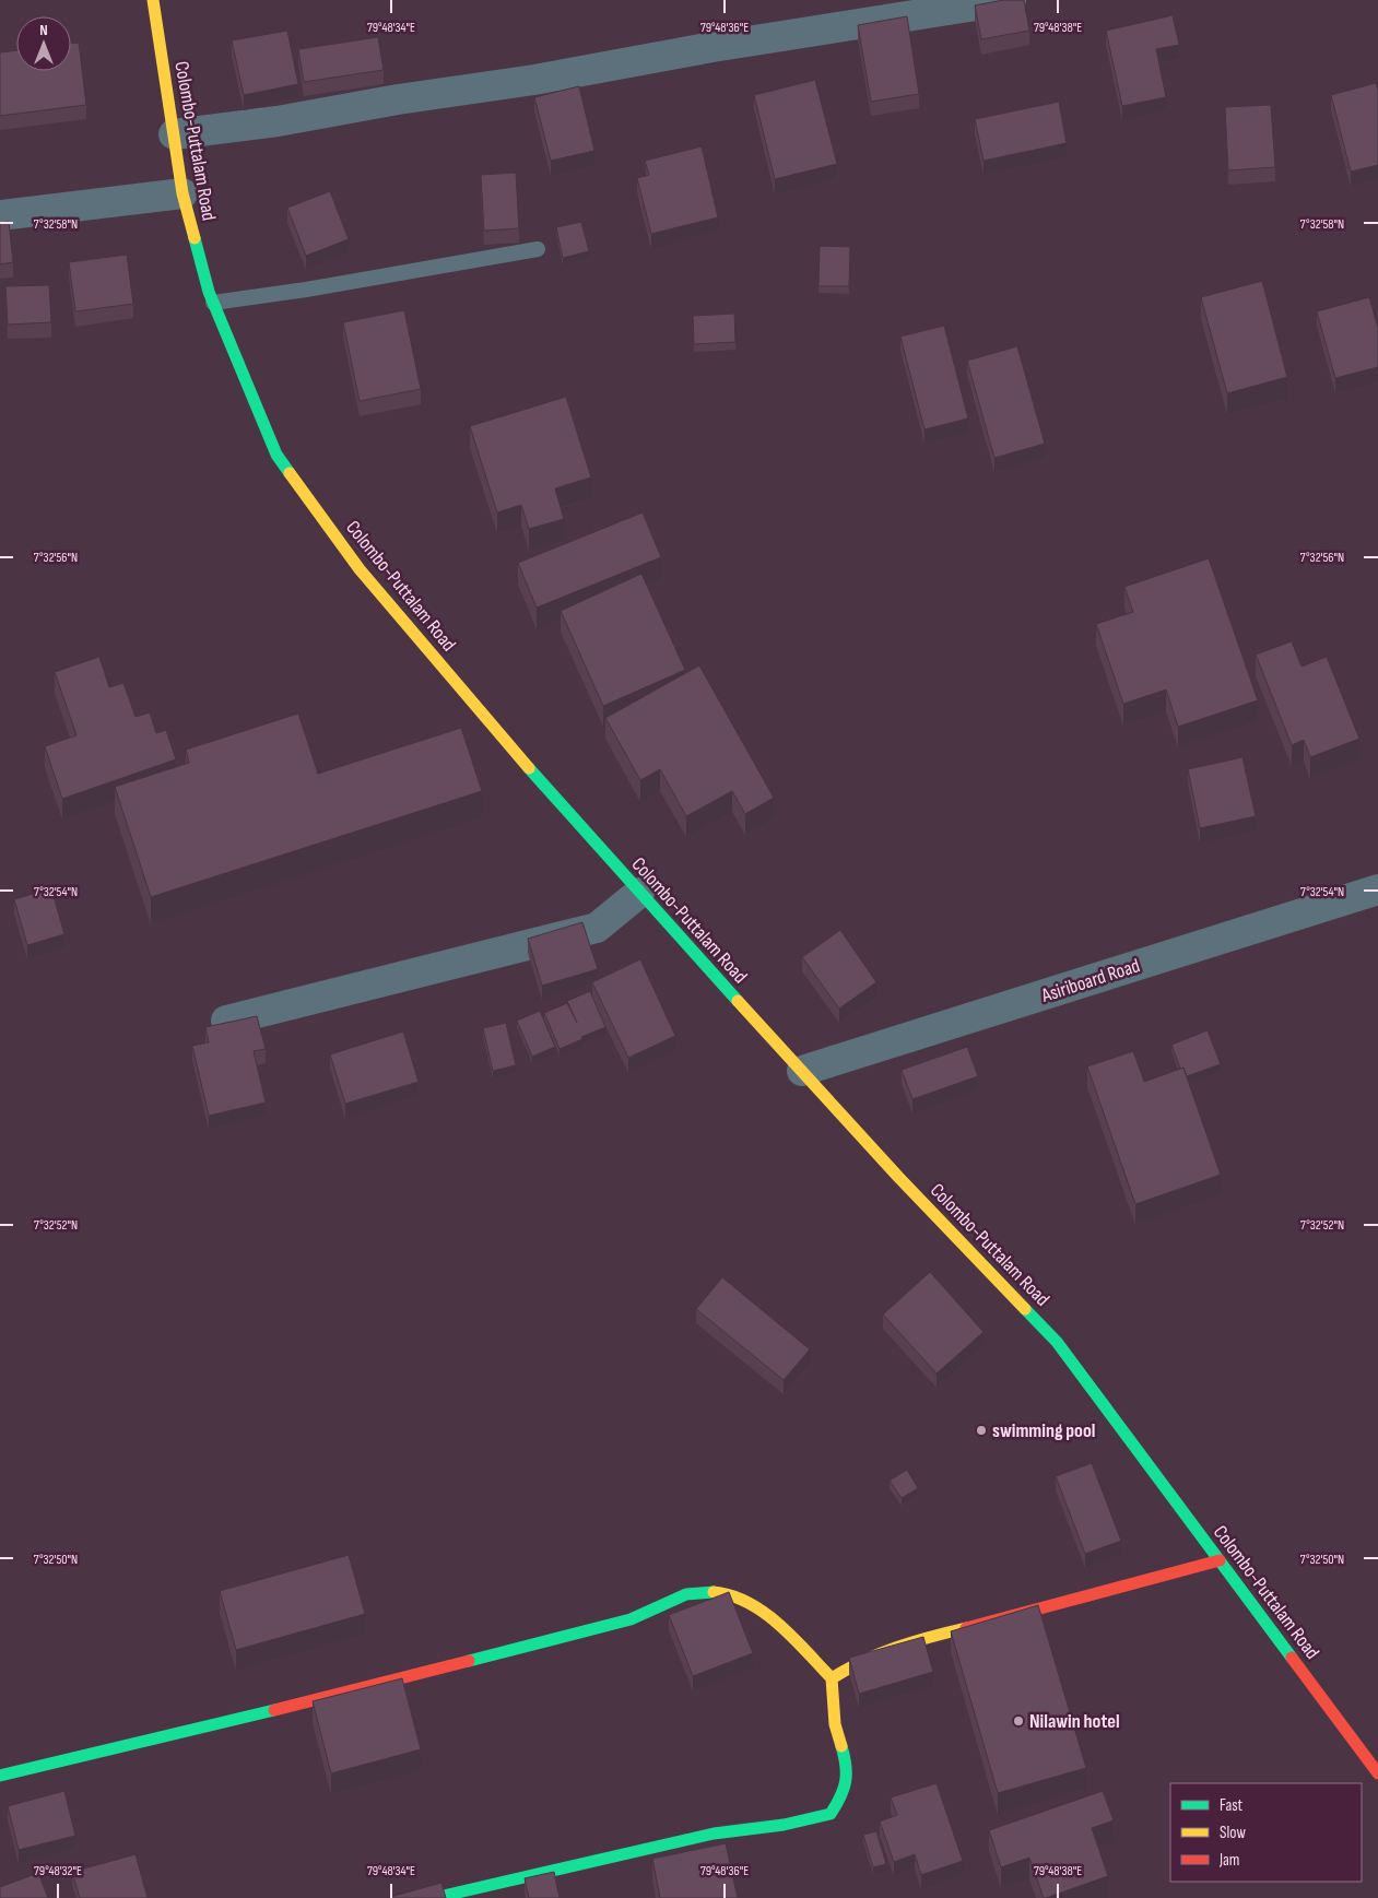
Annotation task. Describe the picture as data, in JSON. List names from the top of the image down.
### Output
{
  "streets": {
    "main road": ["Colombo-Puttalam Road"],
    "street": ["Asiriboard Road"]
  },
  "crossings": [
    ["Colombo-Puttalam Road", "Asiriboard Road"]
  ],
  "places": ["swimming pool", "Nilawin hotel"],
  "legend": ["Fast", "Slow", "Jam"],
  "north": "top",
  "coordinates": [
    "79°48'34\"E",
    "79°48'36\"E",
    "79°48'38\"E",
    "7°32'58\"N",
    "7°32'56\"N",
    "7°32'54\"N",
    "7°32'52\"N",
    "7°32'50\"N",
    "79°48'32\"E"
  ]
}
